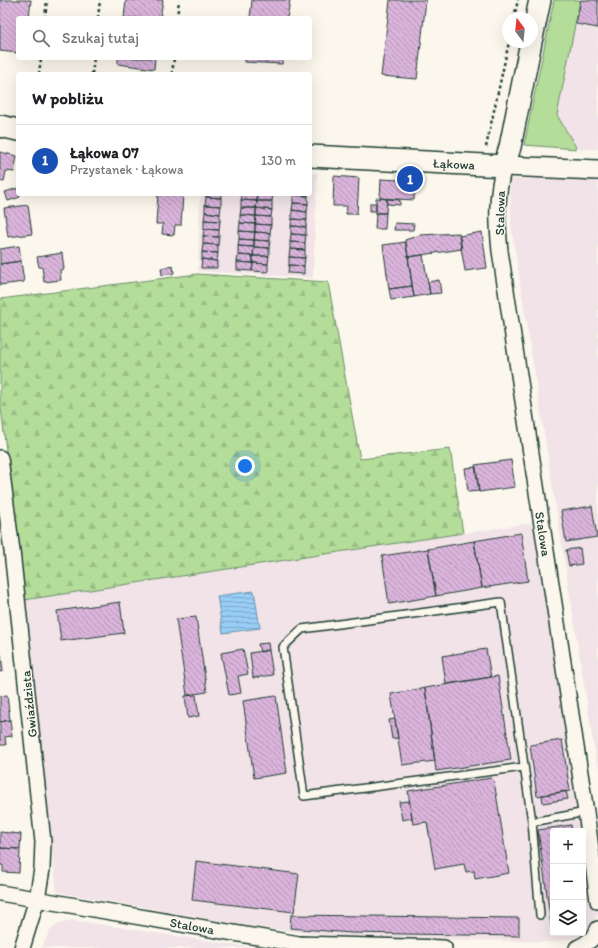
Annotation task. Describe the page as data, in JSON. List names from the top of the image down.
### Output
{
  "streets": {
    "main road": ["Łąkowa"],
    "street": ["Stalowa", "Gwiaździsta"]
  },
  "crossings": [
    ["Łąkowa", "Stalowa"],
    ["Stalowa", "Gwiaździsta"]
  ],
  "north": "top",
  "page": {
    "search": "Szukaj tutaj",
    "heading": "W pobliżu",
    "list": [
      {
        "mark": "1",
        "name": "Łąkowa 07",
        "note": "Przystanek · Łąkowa",
        "value": "130 m"
      }
    ],
    "pins": "1",
    "map_buttons": ["+", "−"]
  }
}
